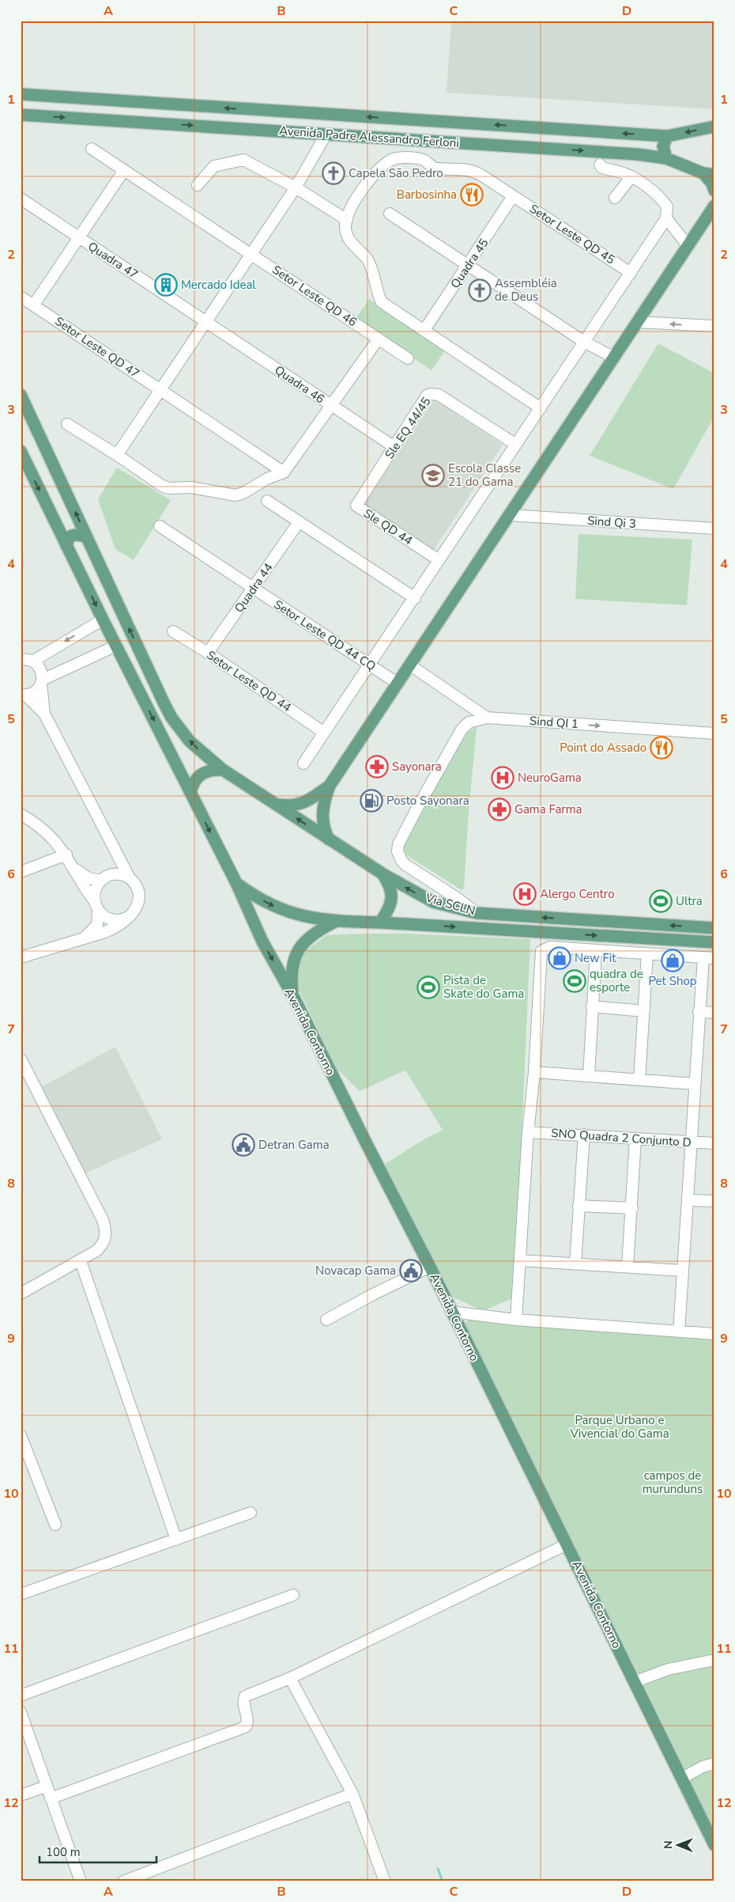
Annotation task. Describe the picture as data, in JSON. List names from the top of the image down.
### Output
{
  "streets": {
    "main road": ["Avenida Padre Alessandro Ferloni", "Via SCLN", "Avenida Contorno"],
    "street": [
      "Setor Leste QD 45",
      "Quadra 47",
      "Quadra 45",
      "Setor Leste QD 46",
      "Setor Leste QD 47",
      "Quadra 46",
      "Sle EQ 44/45",
      "Sind Qi 3",
      "Sle QD 44",
      "Quadra 44",
      "Setor Leste QD 44 CQ",
      "Setor Leste QD 44",
      "Sind QI 1",
      "SNO Quadra 2 Conjunto D"
    ]
  },
  "crossings": [
    ["Setor Leste QD 45", "Quadra 45"],
    ["Quadra 47", "Quadra 46"],
    ["Quadra 46", "Sle EQ 44/45"],
    ["Sle EQ 44/45", "Sle QD 44"],
    ["Quadra 44", "Setor Leste QD 44 CQ"],
    ["Quadra 44", "Setor Leste QD 44"],
    ["Via SCLN", "Avenida Contorno"]
  ],
  "one_way": ["Sind QI 1", "Avenida Contorno"],
  "parks": ["Parque Urbano e Vivencial do Gama", "campos de murunduns"],
  "places": {
    "church": ["Capela São Pedro", "Assembléia de Deus"],
    "restaurant": ["Barbosinha", "Point do Assado"],
    "building": ["Mercado Ideal"],
    "school or university": ["Escola Classe 21 do Gama"],
    "pharmacy": ["Sayonara", "Gama Farma"],
    "hospital": ["NeuroGama", "Alergo Centro"],
    "fuel station": ["Posto Sayonara"],
    "sports": ["Ultra", "quadra de esporte", "Pista de Skate do Gama"],
    "shop": ["New Fit", "Pet Shop"],
    "public building": ["Detran Gama", "Novacap Gama"]
  },
  "scale_bar": "100 m",
  "north": "left",
  "grid": {
    "columns": [
      "A",
      "B",
      "C",
      "D"
    ],
    "rows": [
      "1",
      "2",
      "3",
      "4",
      "5",
      "6",
      "7",
      "8",
      "9",
      "10",
      "11",
      "12"
    ]
  }
}
